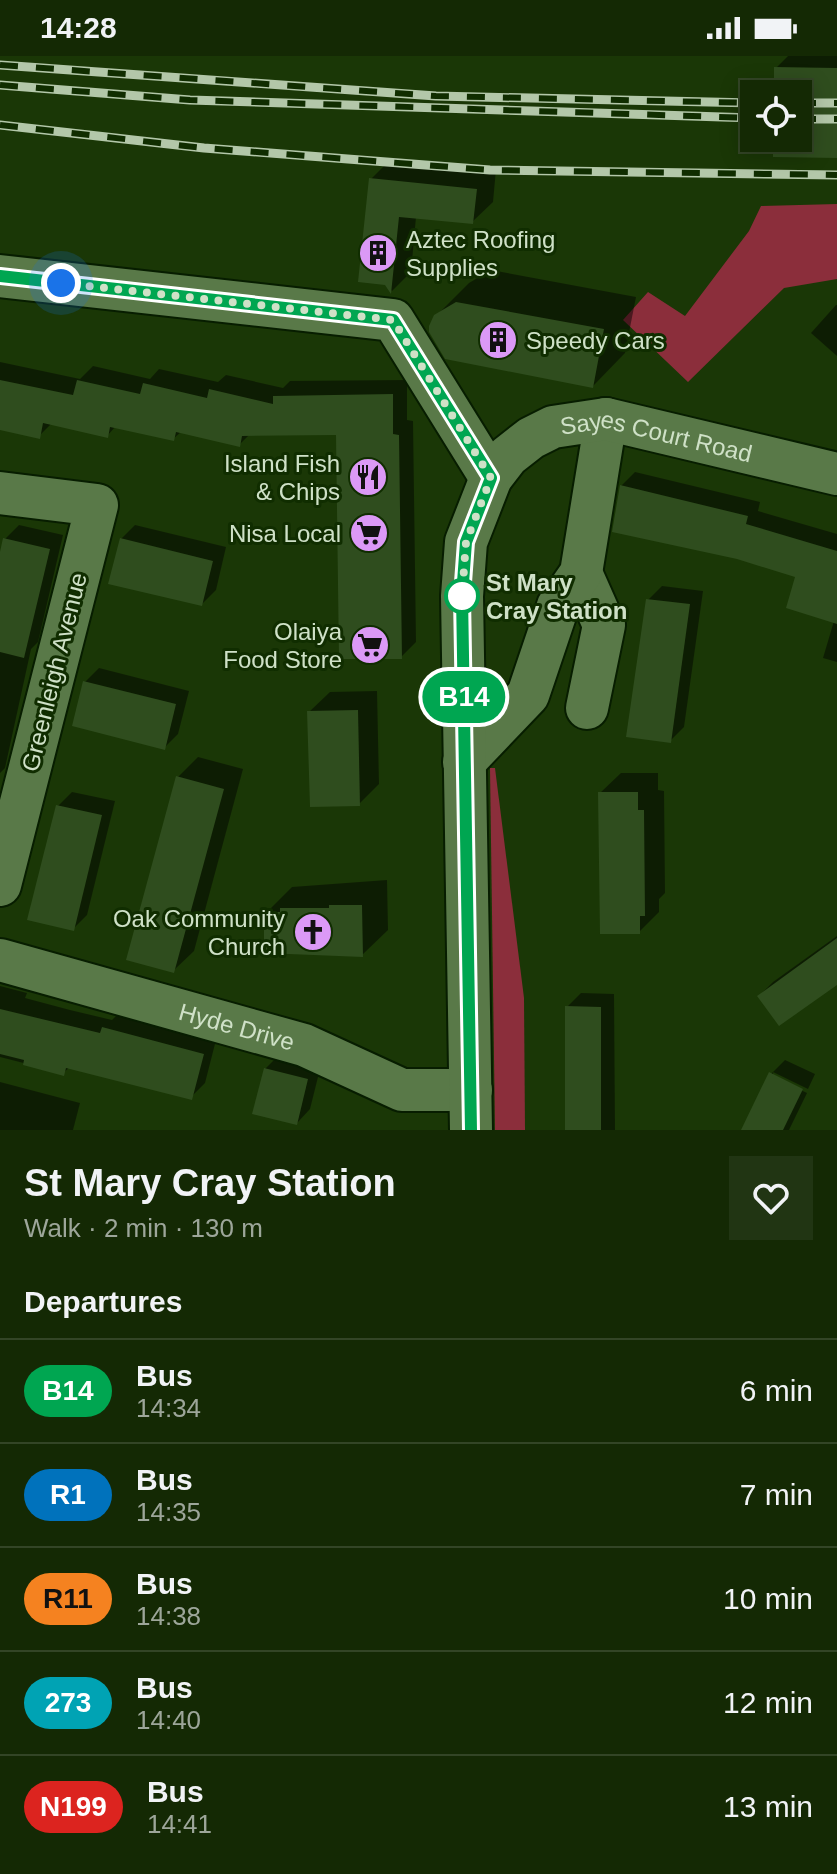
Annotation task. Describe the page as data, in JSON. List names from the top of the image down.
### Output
{
  "streets": {
    "street": ["Sayes Court Road", "Greenleigh Avenue", "Hyde Drive"]
  },
  "places": {
    "building": ["Aztec Roofing Supplies", "Speedy Cars"],
    "restaurant": ["Island Fish & Chips"],
    "supermarket": ["Nisa Local", "Olaiya Food Store"],
    "other": ["St Mary Cray Station"],
    "church": ["Oak Community Church"]
  },
  "lines": ["bus line B14"],
  "page": {
    "status": "14:28",
    "on_map": "B14",
    "heading": [
      ["St Mary Cray Station", "Walk · 2 min · 130 m"],
      "Departures"
    ],
    "list": [
      {
        "mark": "B14",
        "name": "Bus",
        "note": "14:34",
        "value": "6 min"
      },
      {
        "mark": "R1",
        "name": "Bus",
        "note": "14:35",
        "value": "7 min"
      },
      {
        "mark": "R11",
        "name": "Bus",
        "note": "14:38",
        "value": "10 min"
      },
      {
        "mark": "273",
        "name": "Bus",
        "note": "14:40",
        "value": "12 min"
      },
      {
        "mark": "N199",
        "name": "Bus",
        "note": "14:41",
        "value": "13 min"
      }
    ]
  }
}
